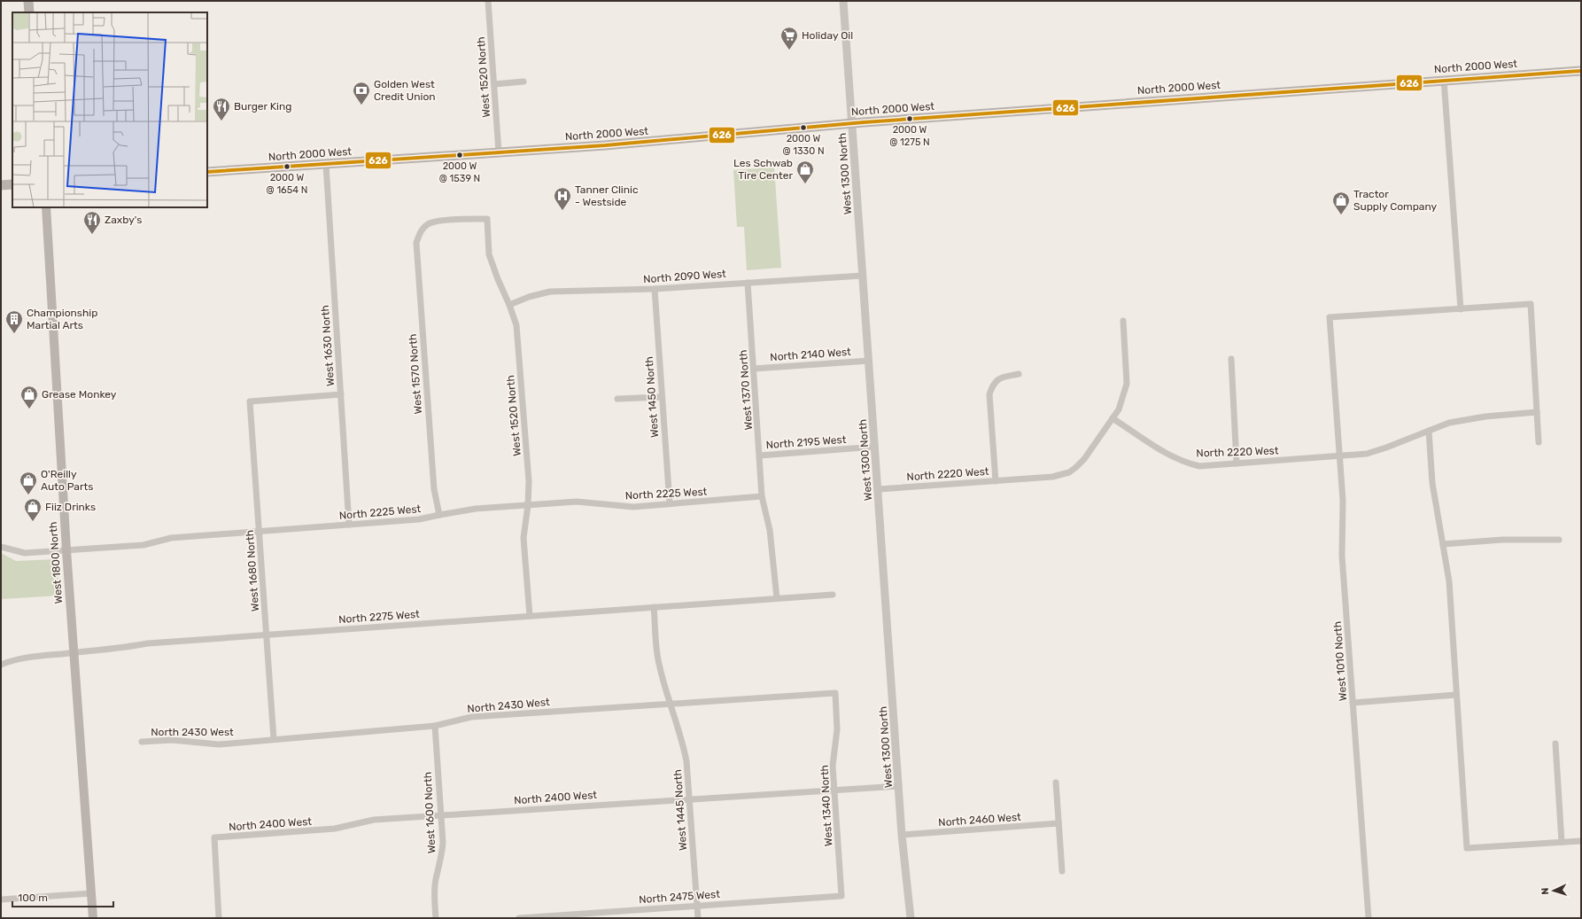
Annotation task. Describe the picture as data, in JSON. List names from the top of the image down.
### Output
{
  "streets": {
    "main road": ["North 2000 West", "West 1800 North"],
    "street": [
      "West 1520 North",
      "West 1300 North",
      "North 2090 West",
      "West 1630 North",
      "North 2140 West",
      "West 1570 North",
      "West 1370 North",
      "West 1450 North",
      "North 2195 West",
      "North 2220 West",
      "North 2225 West",
      "West 1680 North",
      "North 2275 West",
      "West 1010 North",
      "North 2430 West",
      "North 2400 West",
      "West 1340 North",
      "West 1445 North",
      "West 1600 North",
      "North 2460 West",
      "North 2475 West"
    ]
  },
  "crossings": [
    ["North 2000 West", "West 1520 North"],
    ["North 2000 West", "West 1300 North"],
    ["North 2000 West", "West 1630 North"],
    ["West 1520 North", "North 2090 West"],
    ["West 1520 North", "West 1570 North"],
    ["West 1520 North", "North 2225 West"],
    ["West 1520 North", "North 2275 West"],
    ["West 1300 North", "North 2090 West"],
    ["West 1300 North", "North 2140 West"],
    ["West 1300 North", "North 2195 West"],
    ["West 1300 North", "North 2220 West"],
    ["West 1300 North", "North 2400 West"],
    ["West 1300 North", "North 2460 West"],
    ["North 2090 West", "West 1370 North"],
    ["North 2090 West", "West 1450 North"],
    ["West 1630 North", "North 2225 West"],
    ["West 1630 North", "West 1680 North"],
    ["North 2140 West", "West 1370 North"],
    ["West 1570 North", "North 2225 West"],
    ["West 1370 North", "North 2195 West"],
    ["West 1370 North", "North 2225 West"],
    ["West 1370 North", "North 2275 West"],
    ["West 1450 North", "North 2225 West"],
    ["North 2220 West", "West 1010 North"],
    ["North 2225 West", "West 1800 North"],
    ["North 2225 West", "West 1680 North"],
    ["West 1800 North", "North 2275 West"],
    ["West 1680 North", "North 2275 West"],
    ["West 1680 North", "North 2430 West"],
    ["North 2275 West", "West 1445 North"],
    ["North 2430 West", "West 1340 North"],
    ["North 2430 West", "West 1445 North"],
    ["North 2430 West", "West 1600 North"],
    ["North 2400 West", "West 1340 North"],
    ["North 2400 West", "West 1445 North"],
    ["North 2400 West", "West 1600 North"],
    ["West 1340 North", "North 2475 West"],
    ["West 1445 North", "North 2475 West"]
  ],
  "places": {
    "supermarket": ["Holiday Oil"],
    "bank": ["Golden West Credit Union"],
    "other": [
      "2000 W @ 1275 N",
      "2000 W @ 1330 N",
      "2000 W @ 1539 N",
      "2000 W @ 1654 N"
    ],
    "restaurant": ["Burger King", "Zaxby's"],
    "shop": [
      "Les Schwab Tire Center",
      "Tractor Supply Company",
      "Grease Monkey",
      "O'Reilly Auto Parts",
      "Fiiz Drinks"
    ],
    "hospital": ["Tanner Clinic - Westside"],
    "building": ["Championship Martial Arts"]
  },
  "lines": ["transit line 626"],
  "scale_bar": "100 m",
  "north": "left"
}
